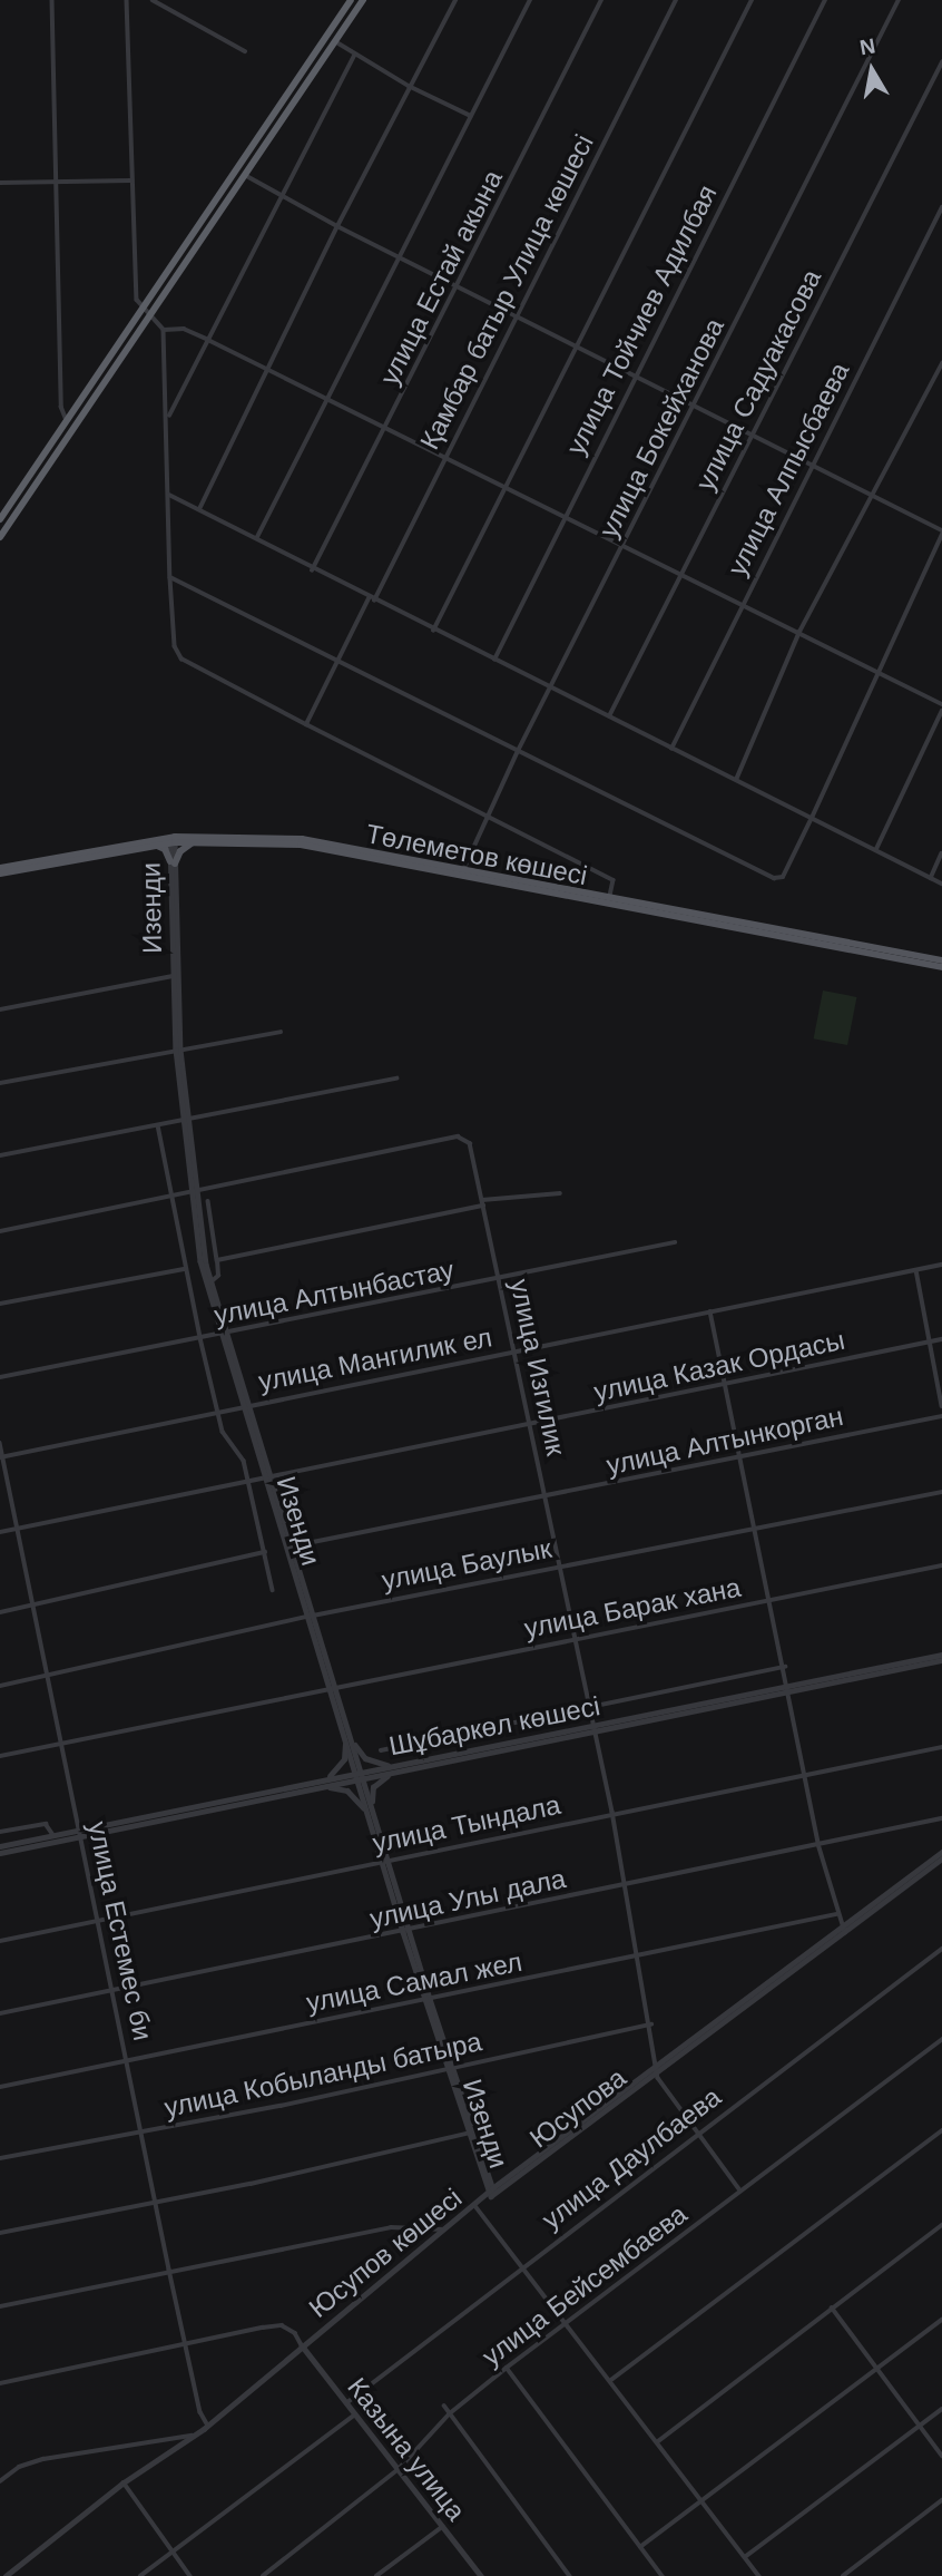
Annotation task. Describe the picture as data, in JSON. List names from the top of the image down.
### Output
{
  "streets": {
    "main road": ["Төлеметов көшесі"],
    "street": [
      "улица Естай акына",
      "Қамбар батыр Улица көшесі",
      "улица Тойчиев Адилбая",
      "улица Садуакасова",
      "улица Бокейханова",
      "улица Алпысбаева",
      "Изенди",
      "улица Алтынбастау",
      "улица Мангилик ел",
      "улица Казак Ордасы",
      "улица Изгилик",
      "улица Алтынкорган",
      "улица Баулык",
      "улица Барак хана",
      "Шұбаркөл көшесі",
      "улица Тындала",
      "улица Улы дала",
      "улица Естемес би",
      "улица Самал жел",
      "улица Кобыланды батыра",
      "Юсупова",
      "улица Даулбаева",
      "Юсупов көшесі",
      "улица Бейсембаева",
      "Казына улица"
    ]
  },
  "crossings": [
    ["улица Бокейханова", "Төлеметов көшесі"],
    ["Төлеметов көшесі", "Изенди"],
    ["Изенди", "улица Алтынбастау"],
    ["Изенди", "улица Мангилик ел"],
    ["Изенди", "улица Казак Ордасы"],
    ["Изенди", "улица Изгилик"],
    ["Изенди", "улица Алтынкорган"],
    ["Изенди", "улица Баулык"],
    ["Изенди", "улица Барак хана"],
    ["Изенди", "Шұбаркөл көшесі"],
    ["Изенди", "улица Тындала"],
    ["Изенди", "улица Улы дала"],
    ["Изенди", "улица Самал жел"],
    ["Изенди", "улица Кобыланды батыра"],
    ["Изенди", "Юсупова"],
    ["Изенди", "Юсупов көшесі"],
    ["улица Алтынбастау", "улица Изгилик"],
    ["улица Мангилик ел", "улица Изгилик"],
    ["улица Мангилик ел", "улица Естемес би"],
    ["улица Казак Ордасы", "улица Изгилик"],
    ["улица Казак Ордасы", "улица Естемес би"],
    ["улица Изгилик", "улица Алтынкорган"],
    ["улица Изгилик", "улица Баулык"],
    ["улица Изгилик", "улица Барак хана"],
    ["улица Изгилик", "Шұбаркөл көшесі"],
    ["улица Изгилик", "улица Тындала"],
    ["улица Изгилик", "улица Улы дала"],
    ["улица Изгилик", "улица Самал жел"],
    ["улица Изгилик", "улица Кобыланды батыра"],
    ["улица Изгилик", "Юсупова"],
    ["улица Изгилик", "Юсупов көшесі"],
    ["улица Баулык", "улица Естемес би"],
    ["улица Барак хана", "улица Естемес би"],
    ["Шұбаркөл көшесі", "улица Естемес би"],
    ["улица Тындала", "улица Естемес би"],
    ["улица Улы дала", "улица Естемес би"],
    ["улица Естемес би", "улица Самал жел"],
    ["улица Естемес би", "улица Кобыланды батыра"],
    ["улица Естемес би", "Юсупов көшесі"],
    ["Юсупова", "Юсупов көшесі"],
    ["улица Даулбаева", "Казына улица"],
    ["Юсупов көшесі", "Казына улица"],
    ["улица Бейсембаева", "Казына улица"]
  ],
  "north": "top"
}
